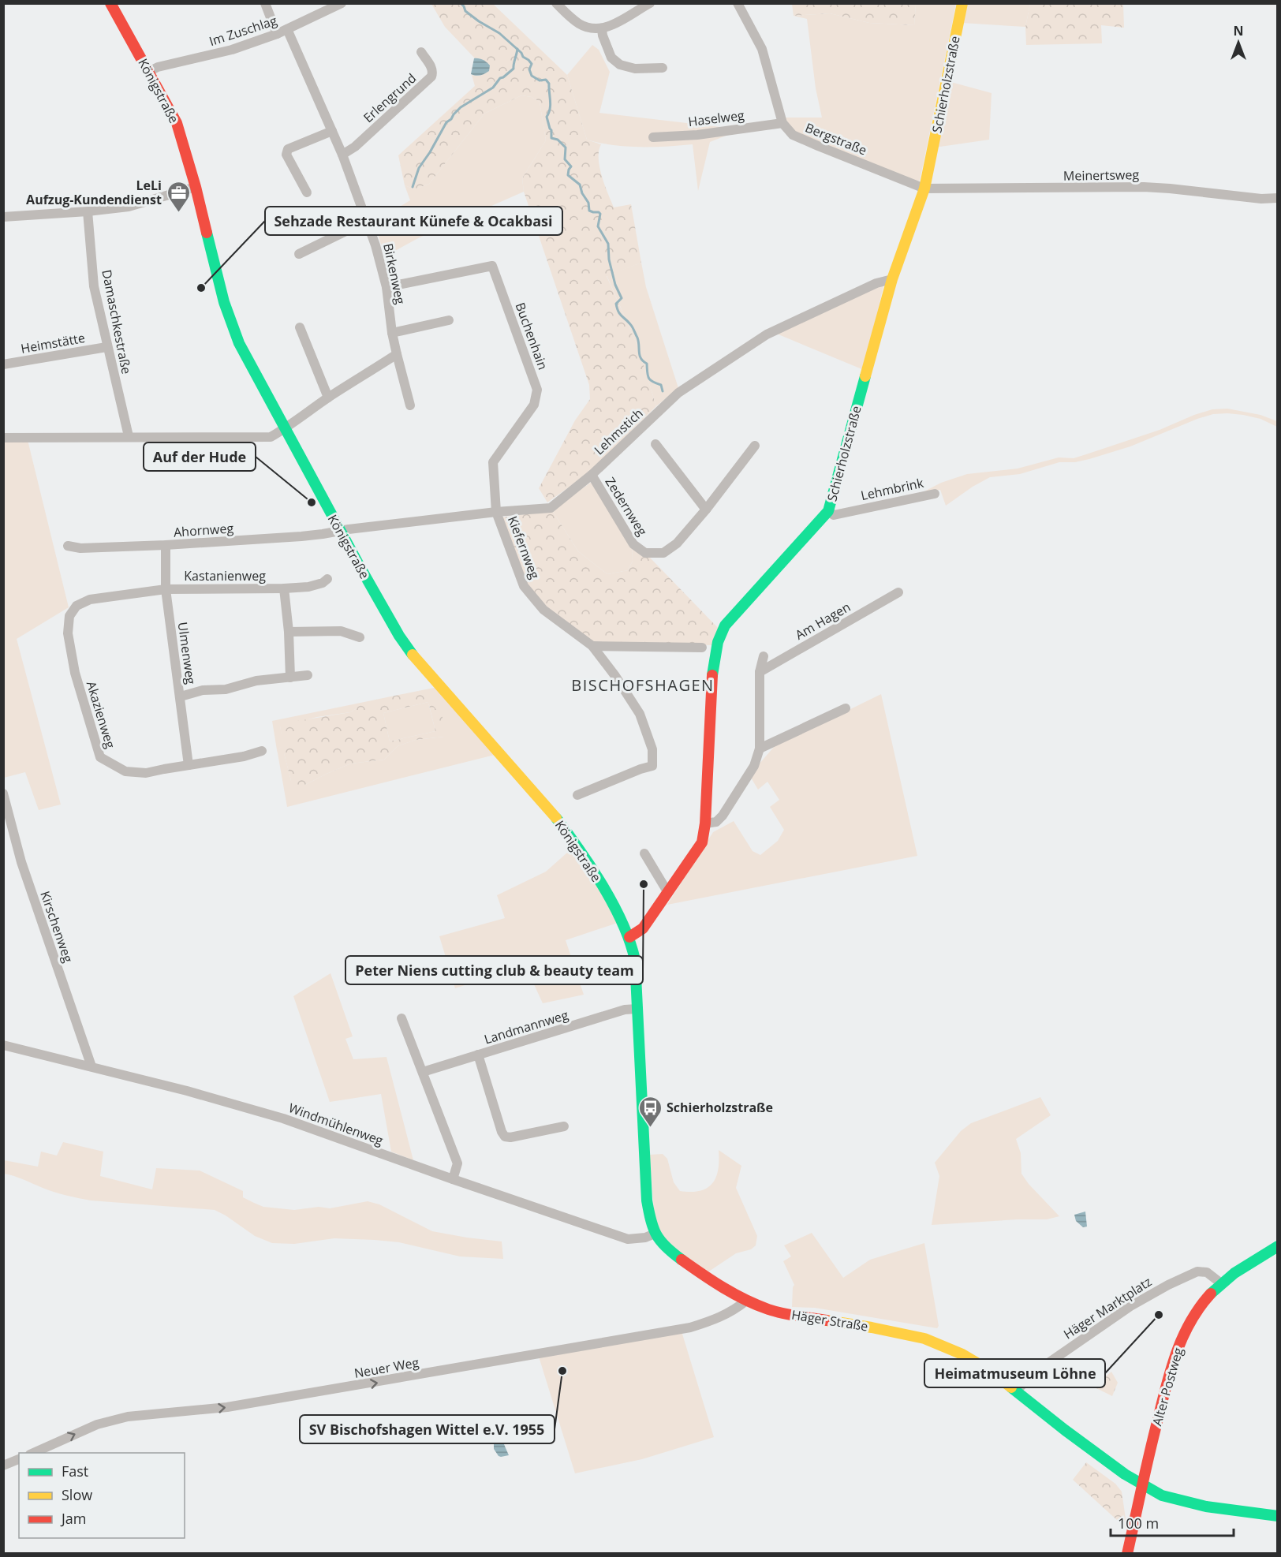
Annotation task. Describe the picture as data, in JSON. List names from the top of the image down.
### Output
{
  "streets": {
    "main road": [
      "Schierholzstraße",
      "Königstraße",
      "Häger Straße",
      "Alter Postweg"
    ],
    "street": [
      "Im Zuschlag",
      "Erlengrund",
      "Haselweg",
      "Bergstraße",
      "Meinertsweg",
      "Birkenweg",
      "Damaschkestraße",
      "Buchenhain",
      "Heimstätte",
      "Lehmstich",
      "Lehmbrink",
      "Zedernweg",
      "Ahornweg",
      "Kiefernweg",
      "Kastanienweg",
      "Am Hagen",
      "Ulmenweg",
      "Akazienweg",
      "Kirschenweg",
      "Landmannweg",
      "Windmühlenweg",
      "Häger Marktplatz",
      "Neuer Weg"
    ]
  },
  "crossings": [
    ["Im Zuschlag", "Königstraße"],
    ["Im Zuschlag", "Birkenweg"],
    ["Schierholzstraße", "Königstraße"],
    ["Schierholzstraße", "Bergstraße"],
    ["Schierholzstraße", "Meinertsweg"],
    ["Schierholzstraße", "Lehmstich"],
    ["Schierholzstraße", "Lehmbrink"],
    ["Schierholzstraße", "Häger Straße"],
    ["Königstraße", "Lehmstich"],
    ["Königstraße", "Ahornweg"],
    ["Königstraße", "Häger Straße"],
    ["Erlengrund", "Birkenweg"],
    ["Haselweg", "Bergstraße"],
    ["Bergstraße", "Meinertsweg"],
    ["Birkenweg", "Buchenhain"],
    ["Damaschkestraße", "Heimstätte"],
    ["Buchenhain", "Lehmstich"],
    ["Buchenhain", "Kiefernweg"],
    ["Lehmstich", "Zedernweg"],
    ["Lehmstich", "Ahornweg"],
    ["Lehmstich", "Kiefernweg"],
    ["Ahornweg", "Ulmenweg"],
    ["Kastanienweg", "Ulmenweg"],
    ["Kastanienweg", "Akazienweg"],
    ["Ulmenweg", "Akazienweg"],
    ["Kirschenweg", "Windmühlenweg"],
    ["Landmannweg", "Häger Straße"],
    ["Windmühlenweg", "Häger Straße"],
    ["Häger Marktplatz", "Häger Straße"],
    ["Häger Marktplatz", "Alter Postweg"],
    ["Häger Straße", "Neuer Weg"],
    ["Häger Straße", "Alter Postweg"]
  ],
  "one_way": ["Neuer Weg"],
  "districts": ["BISCHOFSHAGEN"],
  "places": {
    "office": ["LeLi Aufzug-Kundendienst"],
    "other": [
      "Sehzade Restaurant Künefe & Ocakbasi",
      "Auf der Hude",
      "Peter Niens cutting club & beauty team",
      "Heimatmuseum Löhne",
      "SV Bischofshagen Wittel e.V. 1955"
    ],
    "bus stop": ["Schierholzstraße"]
  },
  "legend": ["Fast", "Slow", "Jam"],
  "scale_bar": "100 m",
  "north": "top"
}
